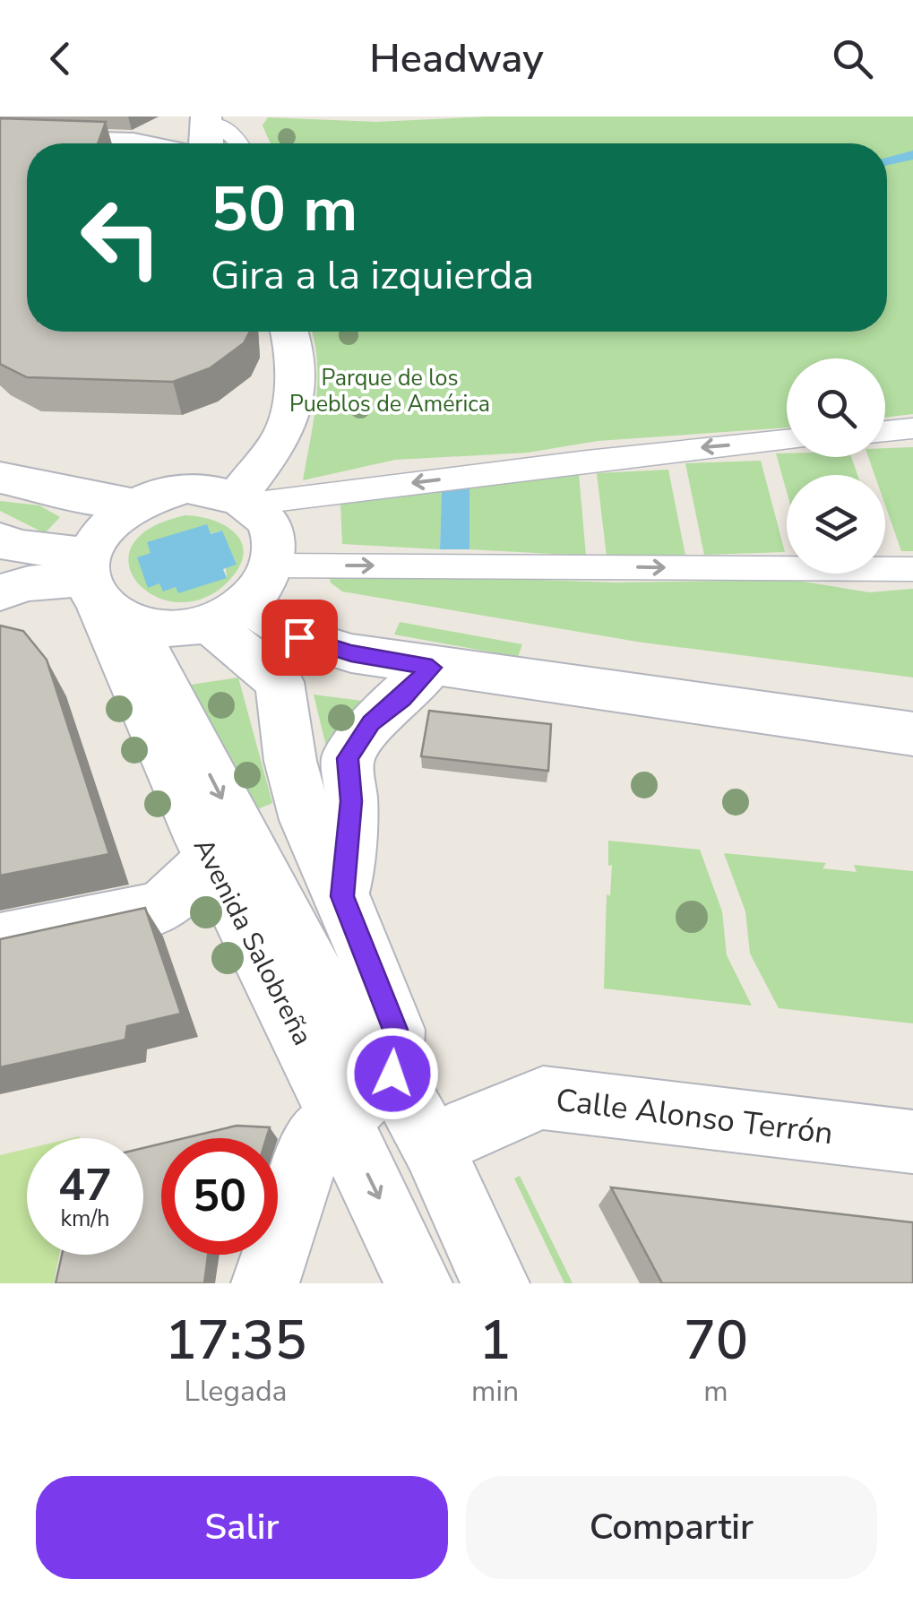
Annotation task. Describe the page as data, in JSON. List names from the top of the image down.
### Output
{
  "streets": {
    "main road": ["Avenida Salobreña", "Calle Alonso Terrón"]
  },
  "crossings": [
    ["Avenida Salobreña", "Calle Alonso Terrón"]
  ],
  "parks": ["Parque de los Pueblos de América"],
  "page": {
    "header": "Headway",
    "turn": ["50 m", "Gira a la izquierda"],
    "speed": "47 km/h",
    "limit": "50",
    "eta": [
      "17:35",
      "Llegada",
      "1",
      "min",
      "70",
      "m"
    ],
    "buttons": ["Salir", "Compartir"]
  }
}
